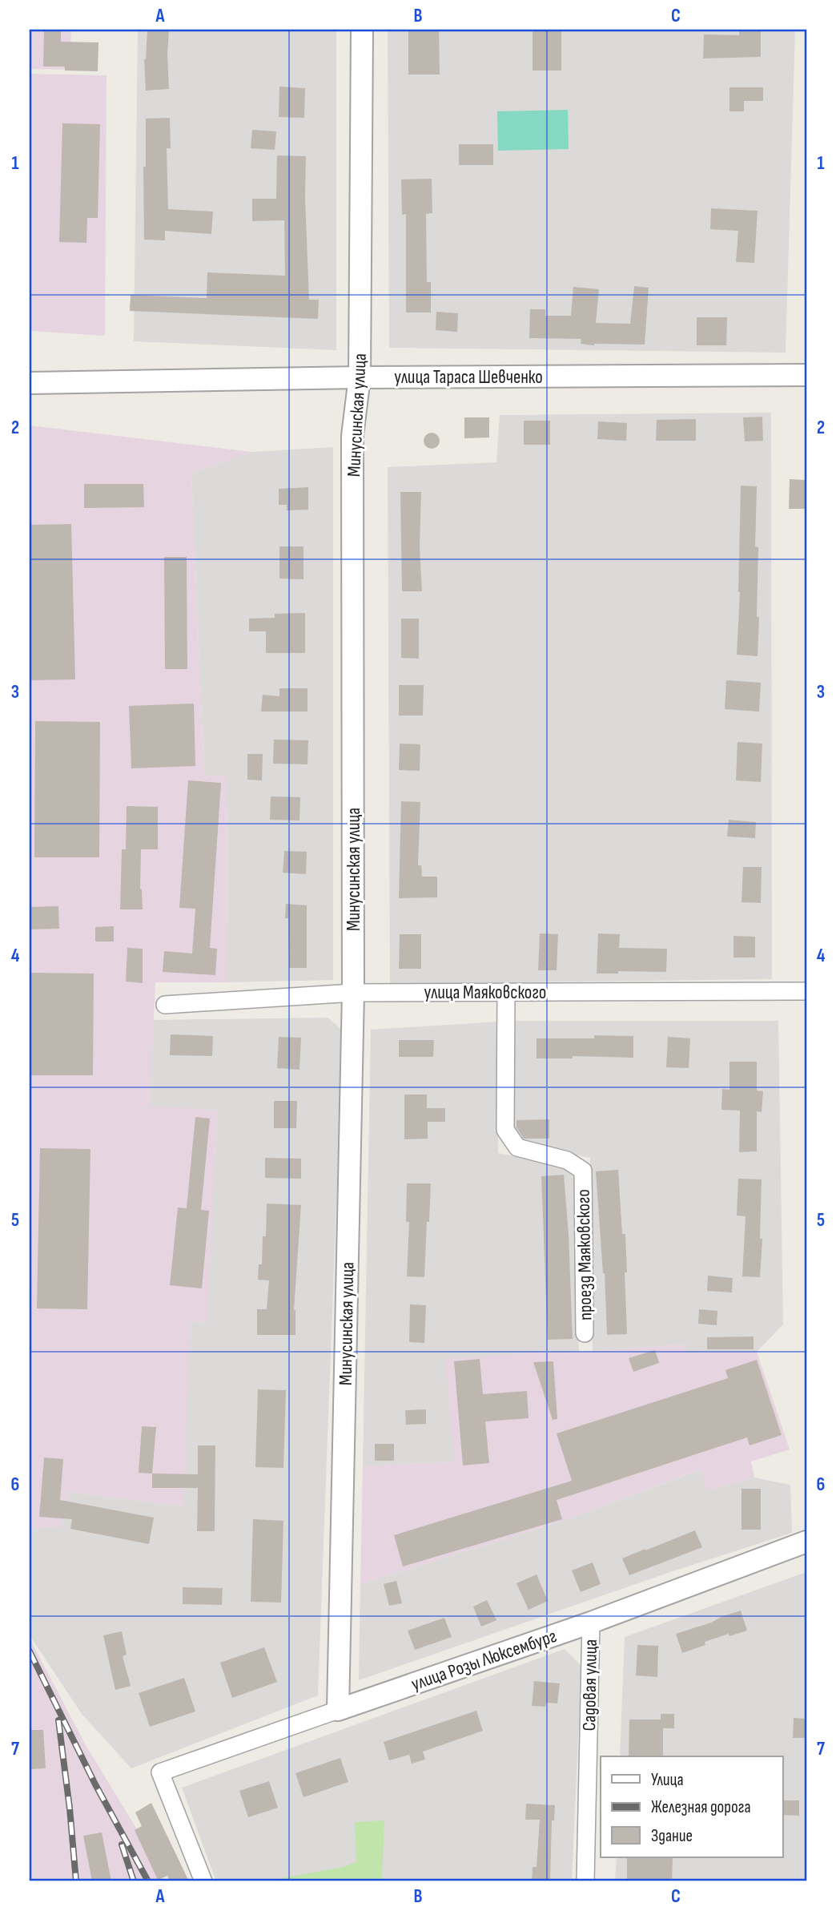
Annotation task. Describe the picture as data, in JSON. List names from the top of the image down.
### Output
{
  "streets": {
    "street": [
      "улица Тараса Шевченко",
      "Минусинская улица",
      "улица Маяковского",
      "проезд Маяковского",
      "улица Розы Люксембург",
      "Садовая улица"
    ]
  },
  "crossings": [
    ["улица Тараса Шевченко", "Минусинская улица"],
    ["Минусинская улица", "улица Маяковского"],
    ["Минусинская улица", "улица Розы Люксембург"],
    ["улица Маяковского", "проезд Маяковского"],
    ["улица Розы Люксембург", "Садовая улица"]
  ],
  "legend": ["Улица", "Железная дорога", "Здание"],
  "grid": {
    "columns": ["A", "B", "C"],
    "rows": [
      "1",
      "2",
      "3",
      "4",
      "5",
      "6",
      "7"
    ]
  }
}
